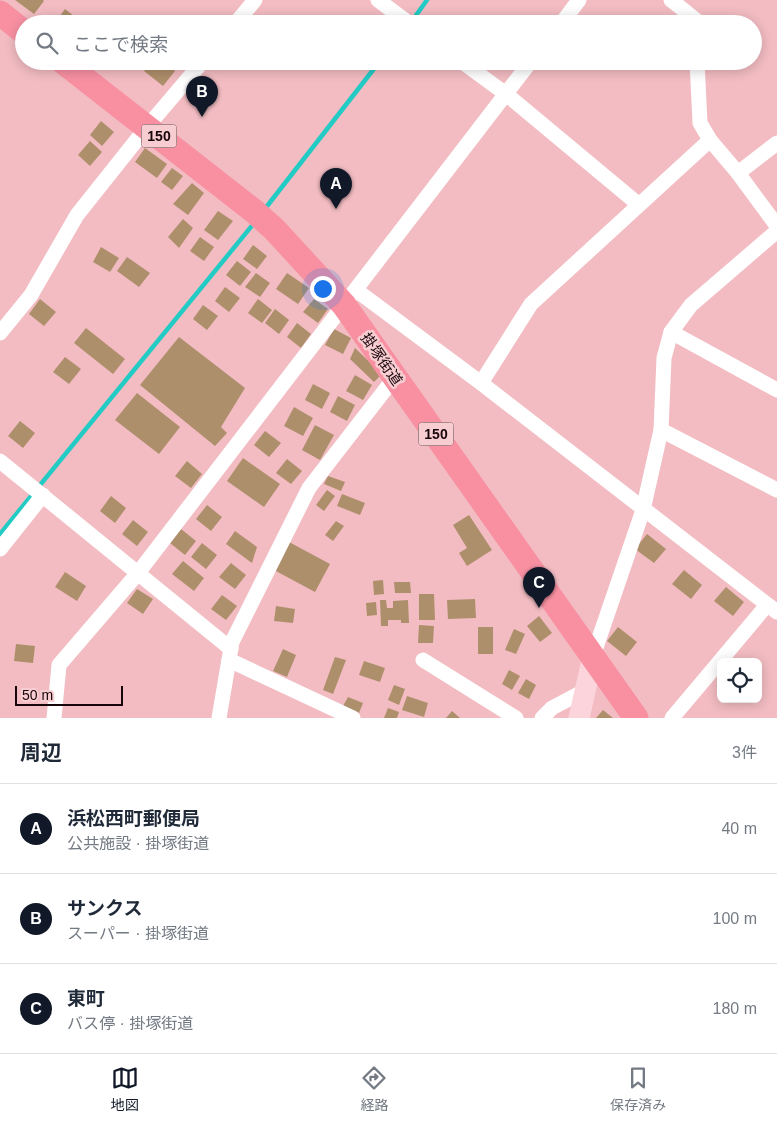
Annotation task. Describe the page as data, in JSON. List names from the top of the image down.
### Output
{
  "streets": {
    "highway": ["150", "掛塚街道"]
  },
  "scale_bar": "50 m",
  "page": {
    "search": "ここで検索",
    "pins": ["B", "A", "C"],
    "scale": "50 m",
    "heading": ["周辺", "3件"],
    "list": [
      {
        "mark": "A",
        "name": "浜松西町郵便局",
        "note": "公共施設 · 掛塚街道",
        "value": "40 m"
      },
      {
        "mark": "B",
        "name": "サンクス",
        "note": "スーパー · 掛塚街道",
        "value": "100 m"
      },
      {
        "mark": "C",
        "name": "東町",
        "note": "バス停 · 掛塚街道",
        "value": "180 m"
      }
    ],
    "nav": ["地図", "経路", "保存済み"]
  }
}
